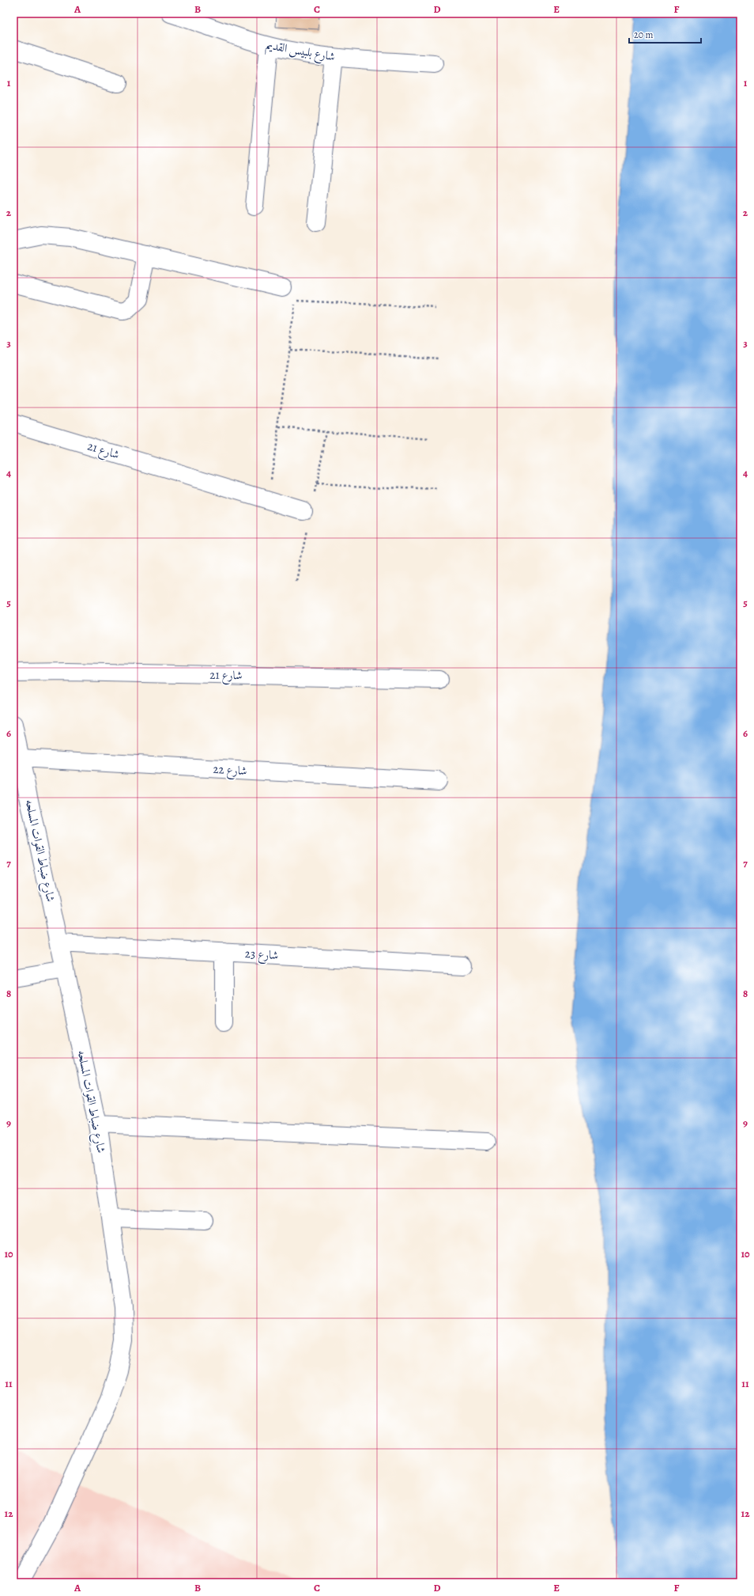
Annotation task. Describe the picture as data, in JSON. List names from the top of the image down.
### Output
{
  "streets": {
    "street": [
      "شارع بلبيس القديم",
      "شارع 21",
      "شارع 22",
      "شارع ضباط القوات المسلحه",
      "شارع 23"
    ]
  },
  "crossings": [
    ["شارع 22", "شارع ضباط القوات المسلحه"],
    ["شارع ضباط القوات المسلحه", "شارع 23"]
  ],
  "scale_bar": "20 m",
  "grid": {
    "columns": [
      "A",
      "B",
      "C",
      "D",
      "E",
      "F"
    ],
    "rows": [
      "1",
      "2",
      "3",
      "4",
      "5",
      "6",
      "7",
      "8",
      "9",
      "10",
      "11",
      "12"
    ]
  }
}
